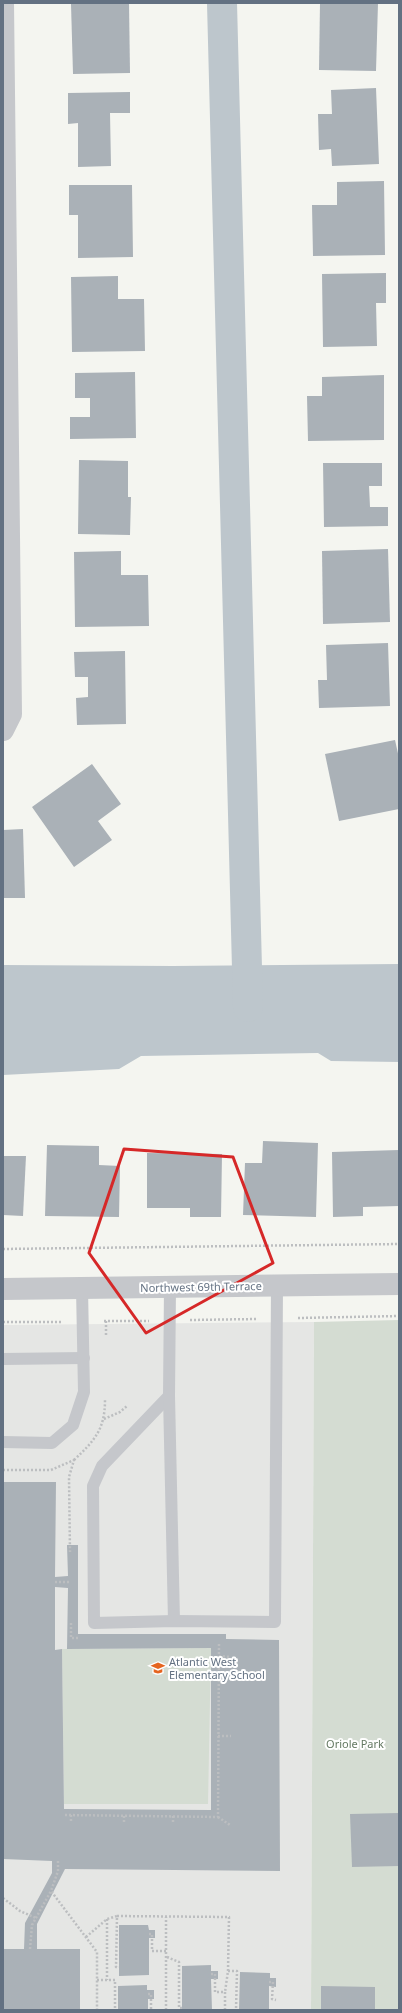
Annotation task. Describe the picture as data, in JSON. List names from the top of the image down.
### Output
{
  "streets": {
    "street": ["Northwest 69th Terrace"]
  },
  "parks": ["Oriole Park"],
  "places": {
    "school or university": ["Atlantic West Elementary School"]
  }
}
